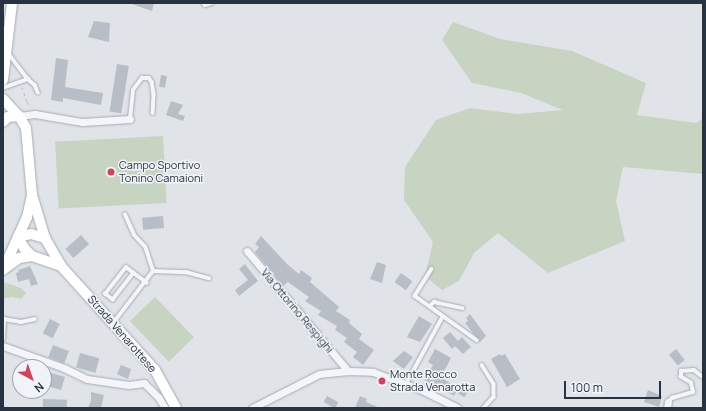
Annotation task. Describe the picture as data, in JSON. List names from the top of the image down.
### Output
{
  "streets": {
    "main road": ["Strada Venarottese"],
    "street": ["Via Ottorino Respighi"]
  },
  "places": ["Campo Sportivo Tonino Camaioni", "Monte Rocco Strada Venarotta"],
  "scale_bar": "100 m",
  "north": "bottom right"
}
